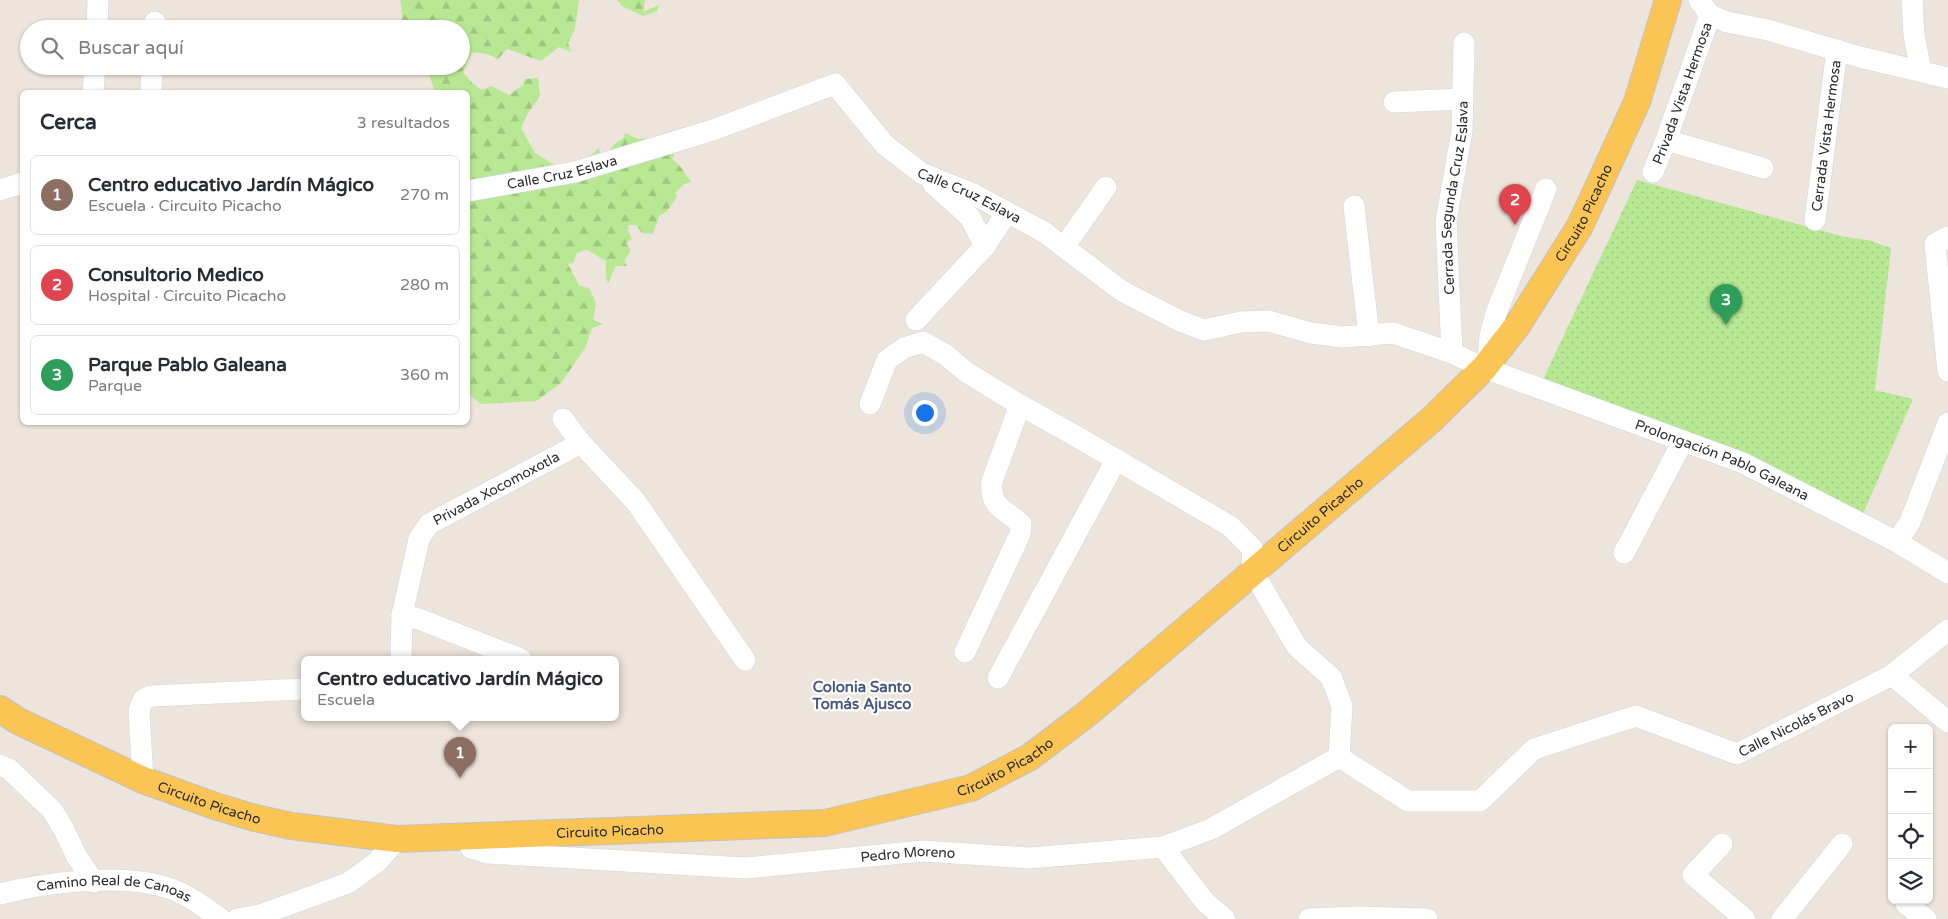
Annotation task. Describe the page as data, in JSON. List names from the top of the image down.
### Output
{
  "streets": {
    "main road": ["Circuito Picacho"],
    "street": [
      "Privada Vista Hermosa",
      "Cerrada Vista Hermosa",
      "Calle Cruz Eslava",
      "Cerrada Segunda Cruz Eslava",
      "Prolongación Pablo Galeana",
      "Privada Xocomoxotla",
      "Calle Nicolás Bravo",
      "Pedro Moreno",
      "Camino Real de Canoas"
    ]
  },
  "crossings": [
    ["Privada Vista Hermosa", "Cerrada Vista Hermosa"],
    ["Calle Cruz Eslava", "Cerrada Segunda Cruz Eslava"],
    ["Calle Cruz Eslava", "Circuito Picacho"],
    ["Calle Cruz Eslava", "Prolongación Pablo Galeana"],
    ["Circuito Picacho", "Prolongación Pablo Galeana"],
    ["Circuito Picacho", "Pedro Moreno"],
    ["Calle Nicolás Bravo", "Pedro Moreno"]
  ],
  "districts": ["Colonia Santo Tomás Ajusco"],
  "page": {
    "search": "Buscar aquí",
    "heading": ["Cerca", "3 resultados"],
    "list": [
      {
        "mark": "1",
        "name": "Centro educativo Jardín Mágico",
        "note": "Escuela · Circuito Picacho",
        "value": "270 m"
      },
      {
        "mark": "2",
        "name": "Consultorio Medico",
        "note": "Hospital · Circuito Picacho",
        "value": "280 m"
      },
      {
        "mark": "3",
        "name": "Parque Pablo Galeana",
        "note": "Parque",
        "value": "360 m"
      }
    ],
    "pins": ["2", "3", "1"],
    "popup": ["Centro educativo Jardín Mágico", "Escuela"],
    "map_buttons": ["+", "−"]
  }
}
